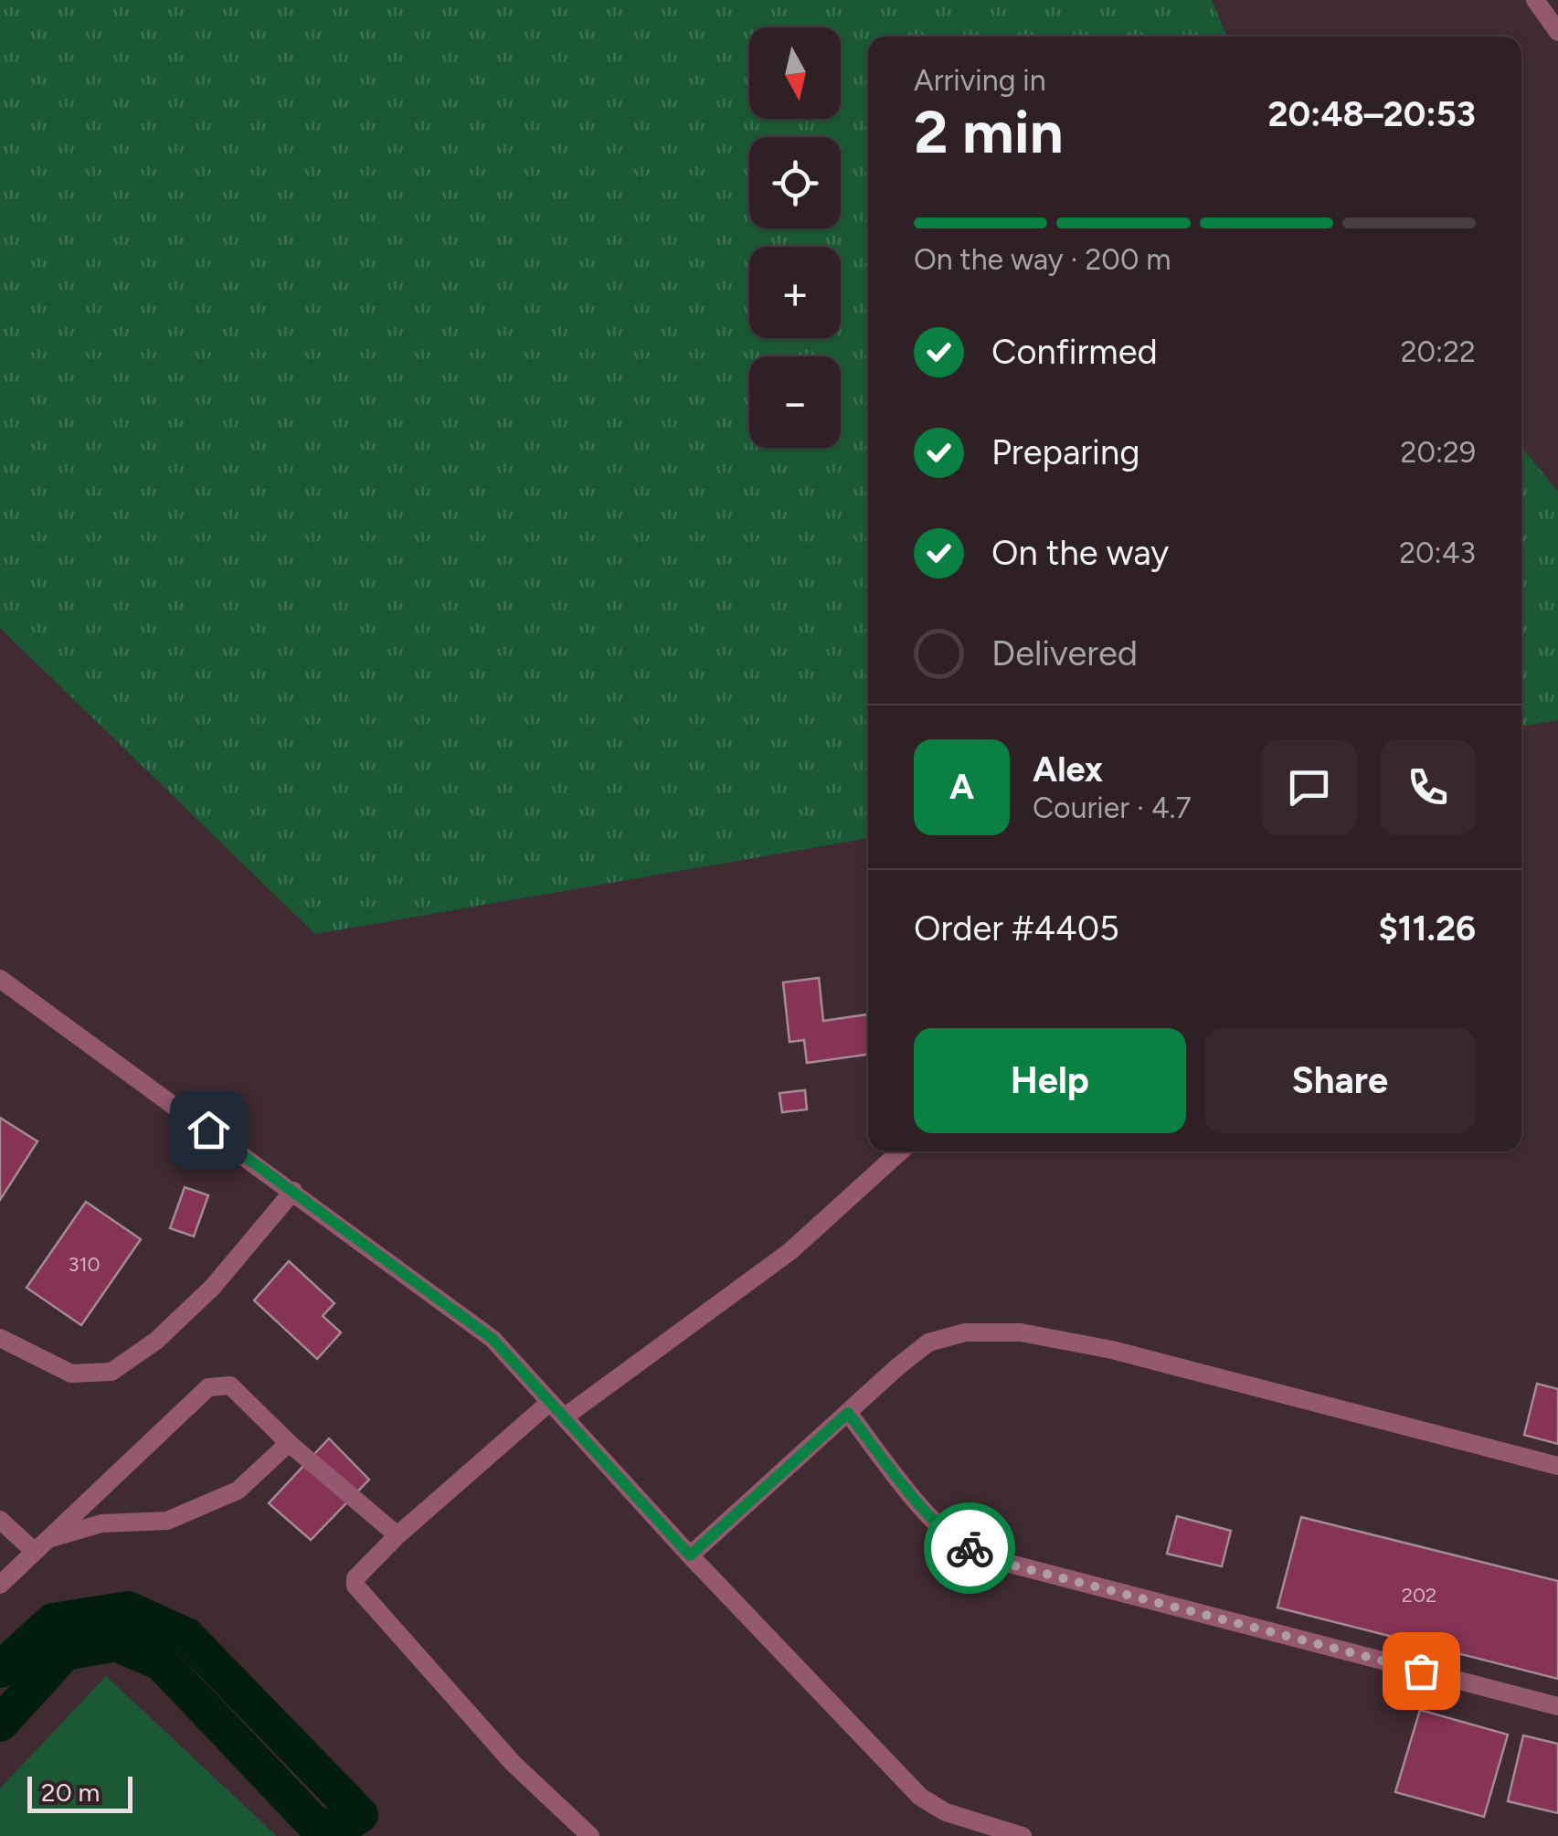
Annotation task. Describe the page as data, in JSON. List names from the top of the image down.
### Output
{
  "house_numbers": ["310", "202"],
  "scale_bar": "20 m",
  "north": "bottom",
  "page": {
    "map_buttons": ["+", "−"],
    "heading": ["2 min", "Arriving in", "20:48–20:53"],
    "panel": [
      "Alex",
      "Courier · 4.7",
      "Order #4405",
      "$11.26"
    ],
    "bar": "On the way · 200 m",
    "list": [
      ["Confirmed", "20:22"],
      ["Preparing", "20:29"],
      ["On the way", "20:43"],
      "Delivered"
    ],
    "round": "A",
    "buttons": ["Help", "Share"],
    "scale": "20 m"
  }
}
